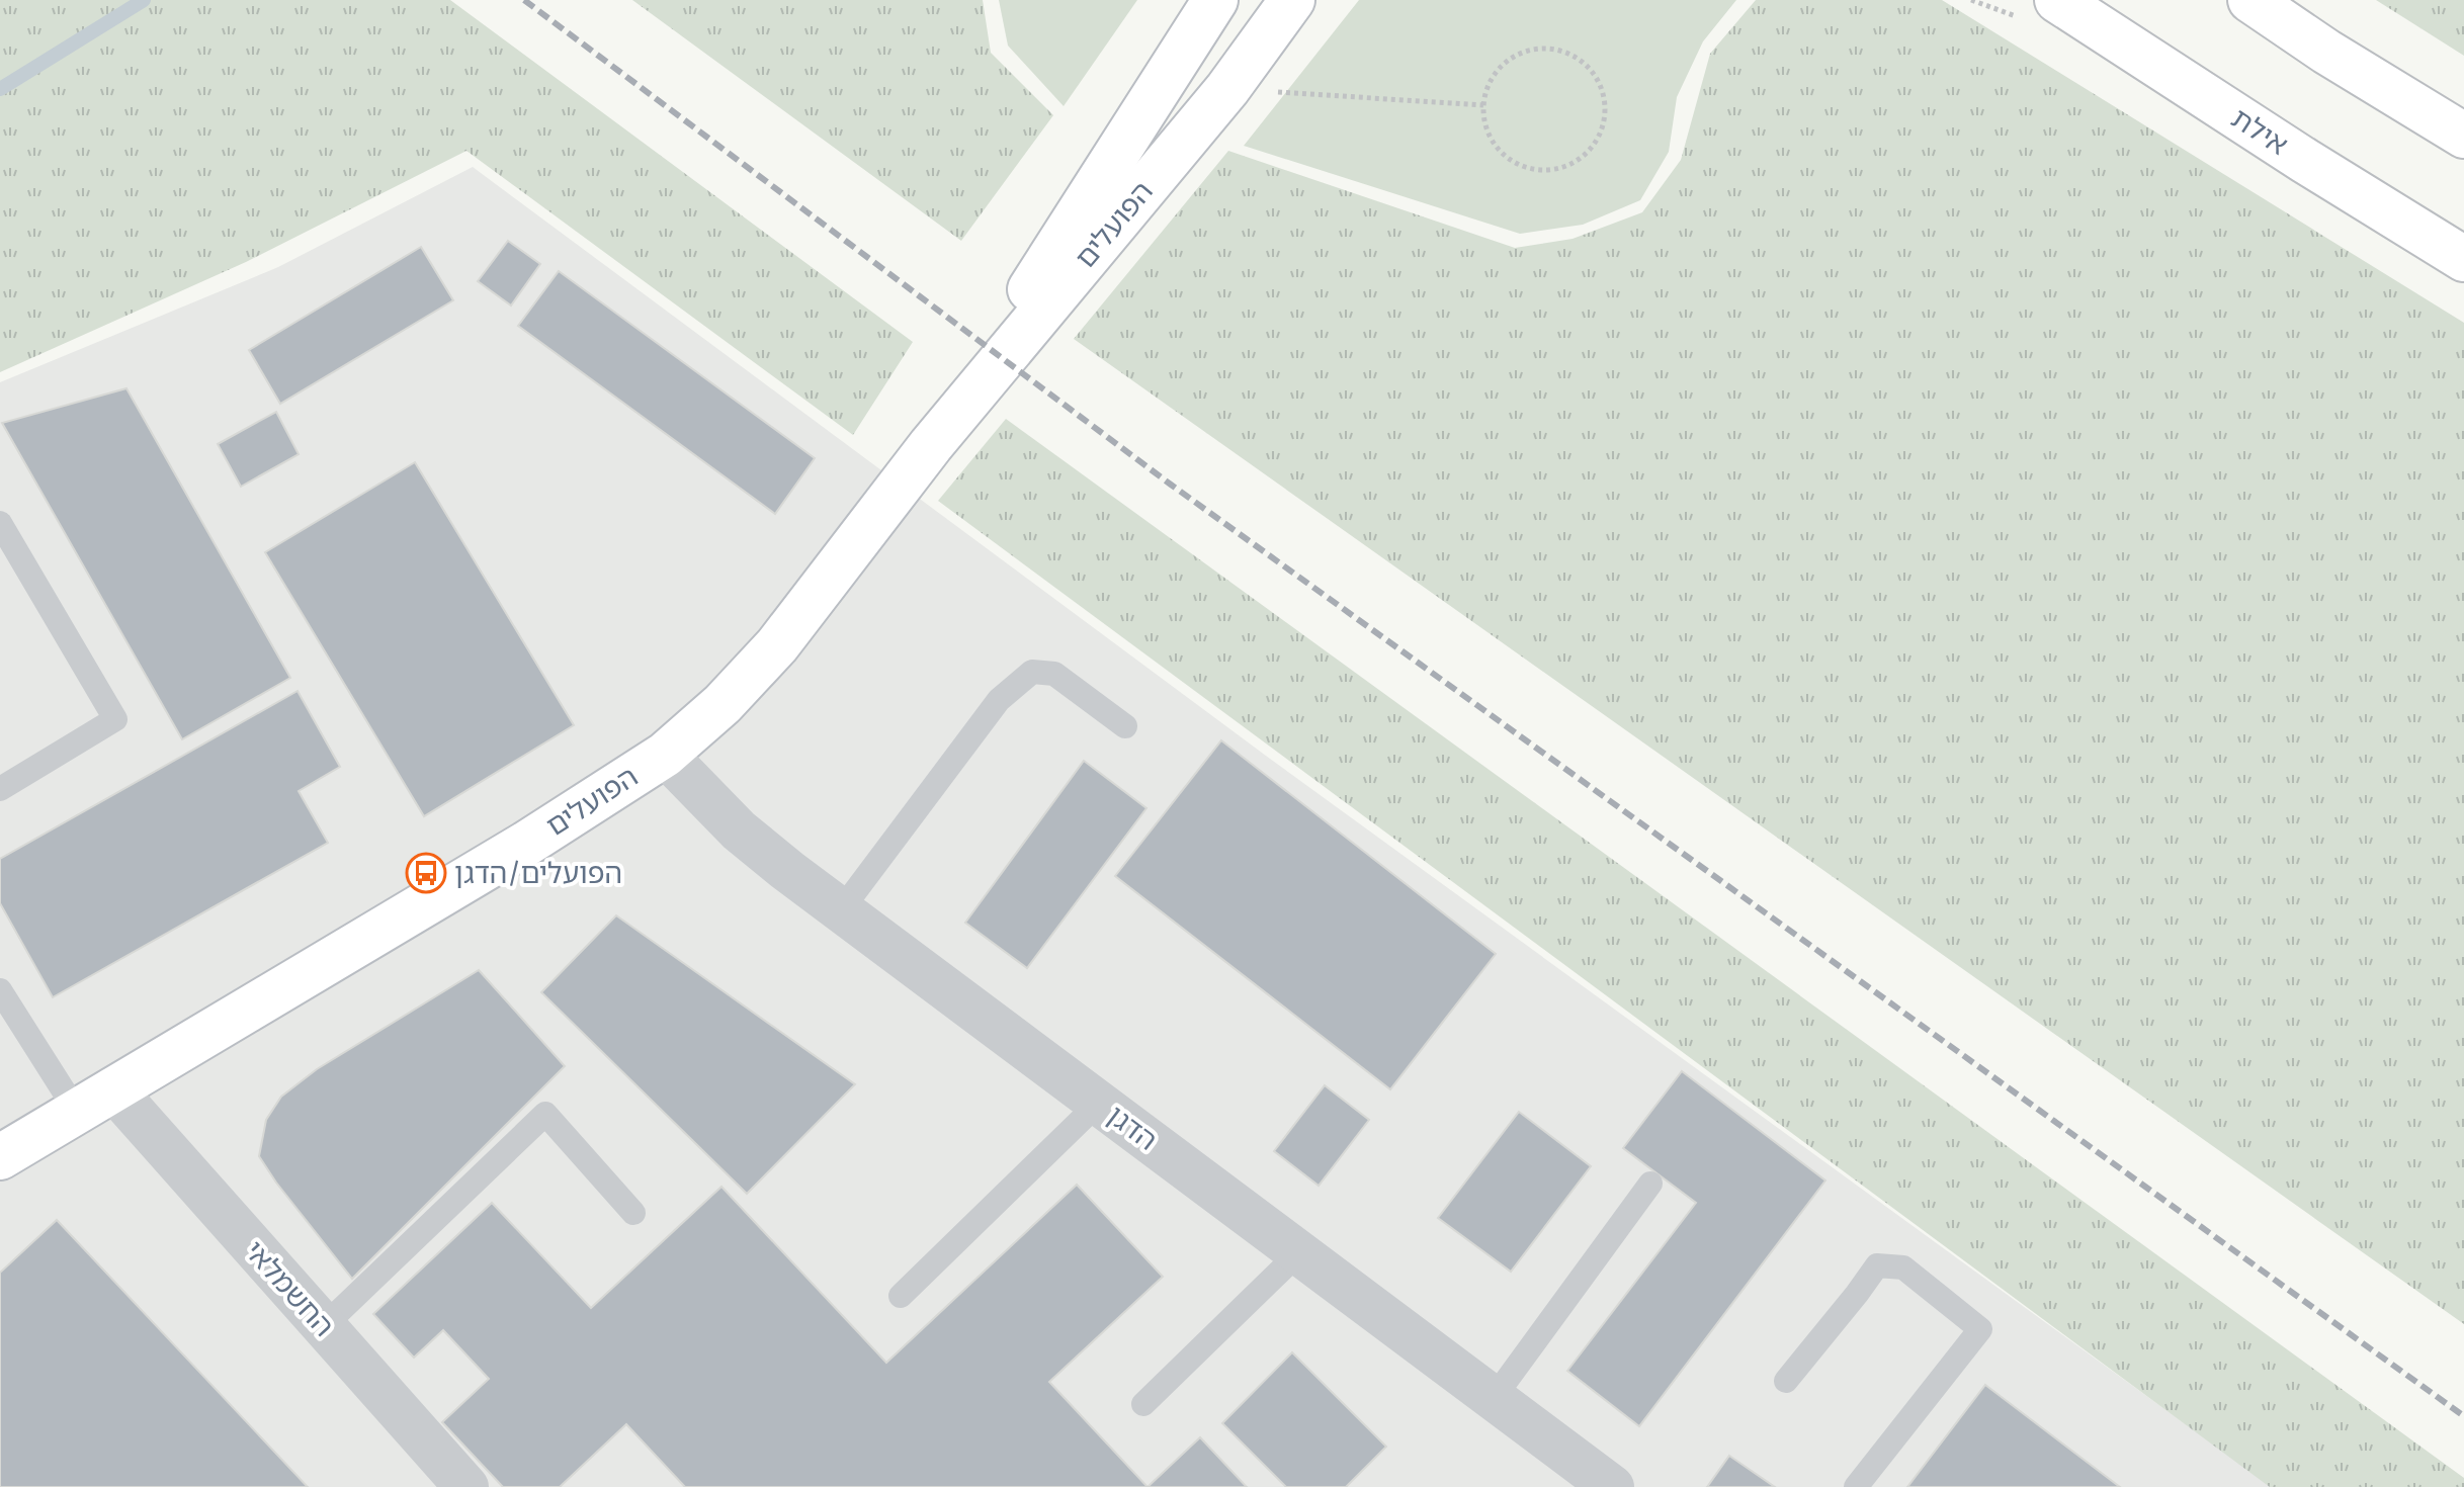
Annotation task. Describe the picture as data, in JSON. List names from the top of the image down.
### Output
{
  "streets": {
    "street": [
      "אילת",
      "הפועלים",
      "הדגן",
      "החשמלאי"
    ]
  },
  "crossings": [
    ["הפועלים", "הדגן"],
    ["הפועלים", "החשמלאי"]
  ],
  "places": {
    "bus stop": ["הפועלים/הדגן"]
  }
}
